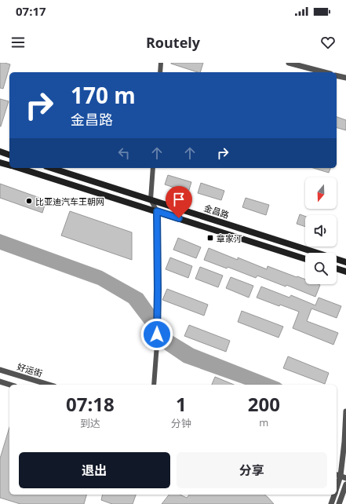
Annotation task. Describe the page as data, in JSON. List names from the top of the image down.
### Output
{
  "streets": {
    "main road": ["金昌路"],
    "street": ["好运街"]
  },
  "places": {
    "other": ["比亚迪汽车王朝网"],
    "transit": ["章家汀"]
  },
  "north": "bottom",
  "page": {
    "status": "07:17",
    "header": "Routely",
    "turn": ["170 m", "金昌路"],
    "eta": [
      "07:18",
      "到达",
      "1",
      "分钟",
      "200",
      "m"
    ],
    "buttons": ["退出", "分享"]
  }
}
